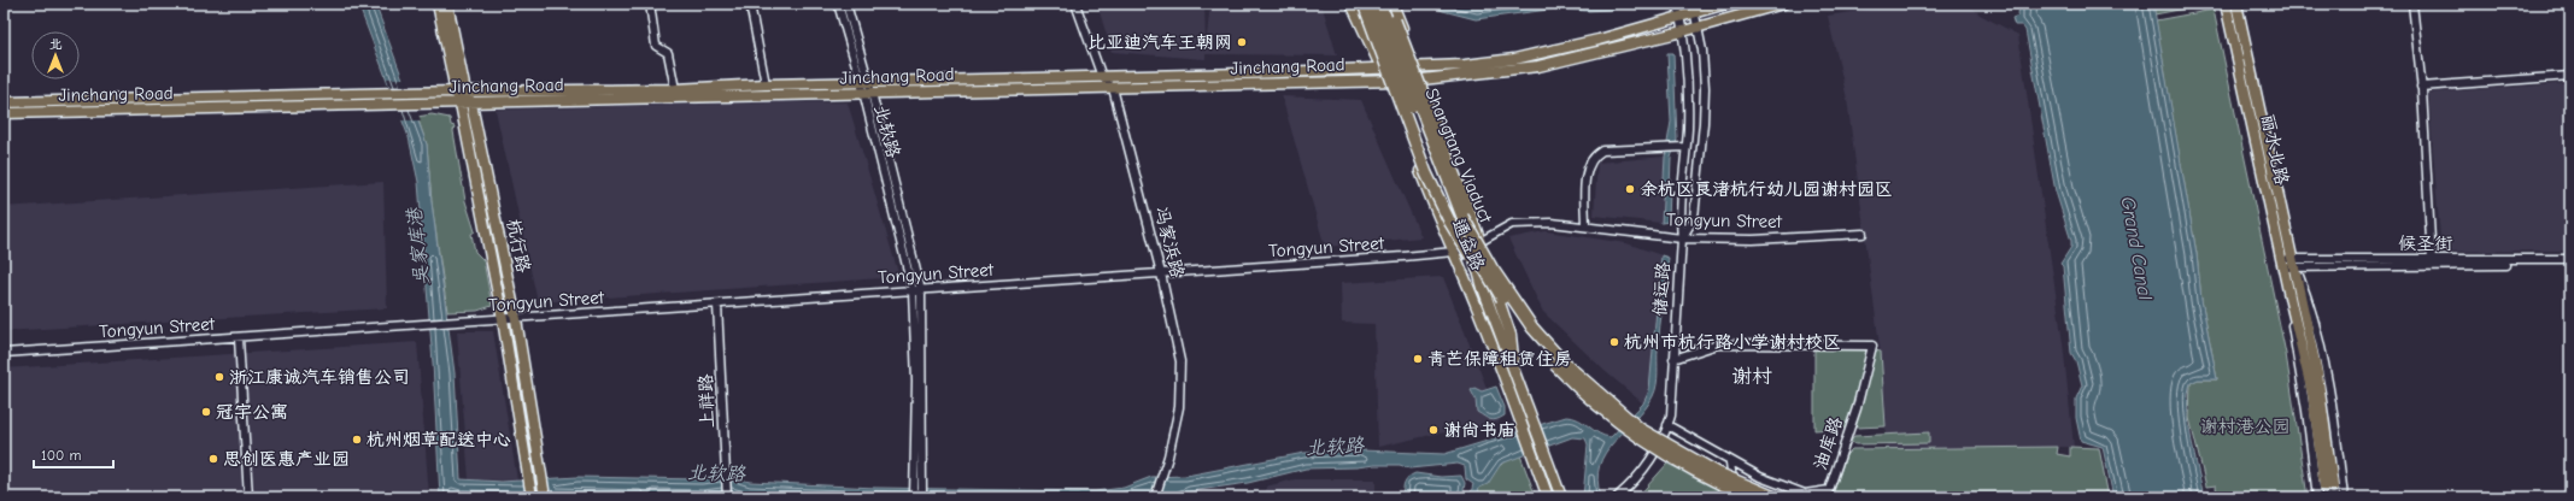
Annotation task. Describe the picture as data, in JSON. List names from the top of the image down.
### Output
{
  "streets": {
    "highway": ["Shangtang Viaduct"],
    "main road": [
      "Jinchang Road",
      "丽水北路",
      "通益路",
      "杭行路"
    ],
    "street": [
      "北软路",
      "Tongyun Street",
      "冯家浜路",
      "候圣街",
      "储运路",
      "上祥路",
      "油库路"
    ]
  },
  "crossings": [
    ["Jinchang Road", "北软路"],
    ["Jinchang Road", "冯家浜路"],
    ["Jinchang Road", "通益路"],
    ["Jinchang Road", "杭行路"],
    ["Jinchang Road", "储运路"],
    ["北软路", "Tongyun Street"],
    ["丽水北路", "候圣街"],
    ["Tongyun Street", "冯家浜路"],
    ["Tongyun Street", "通益路"],
    ["Tongyun Street", "杭行路"],
    ["Tongyun Street", "储运路"],
    ["Tongyun Street", "上祥路"],
    ["储运路", "油库路"]
  ],
  "districts": ["谢村"],
  "water": ["吴家库港", "Grand Canal", "北软路"],
  "parks": ["谢村港公园"],
  "places": [
    "比亚迪汽车王朝网",
    "余杭区良渚杭行幼儿园谢村园区",
    "杭州市杭行路小学谢村校区",
    "青芒保障租赁住房",
    "浙江康诚汽车销售公司",
    "冠宇公寓",
    "谢尚书庙",
    "杭州烟草配送中心",
    "思创医惠产业园"
  ],
  "scale_bar": "100 m",
  "north": "top"
}
